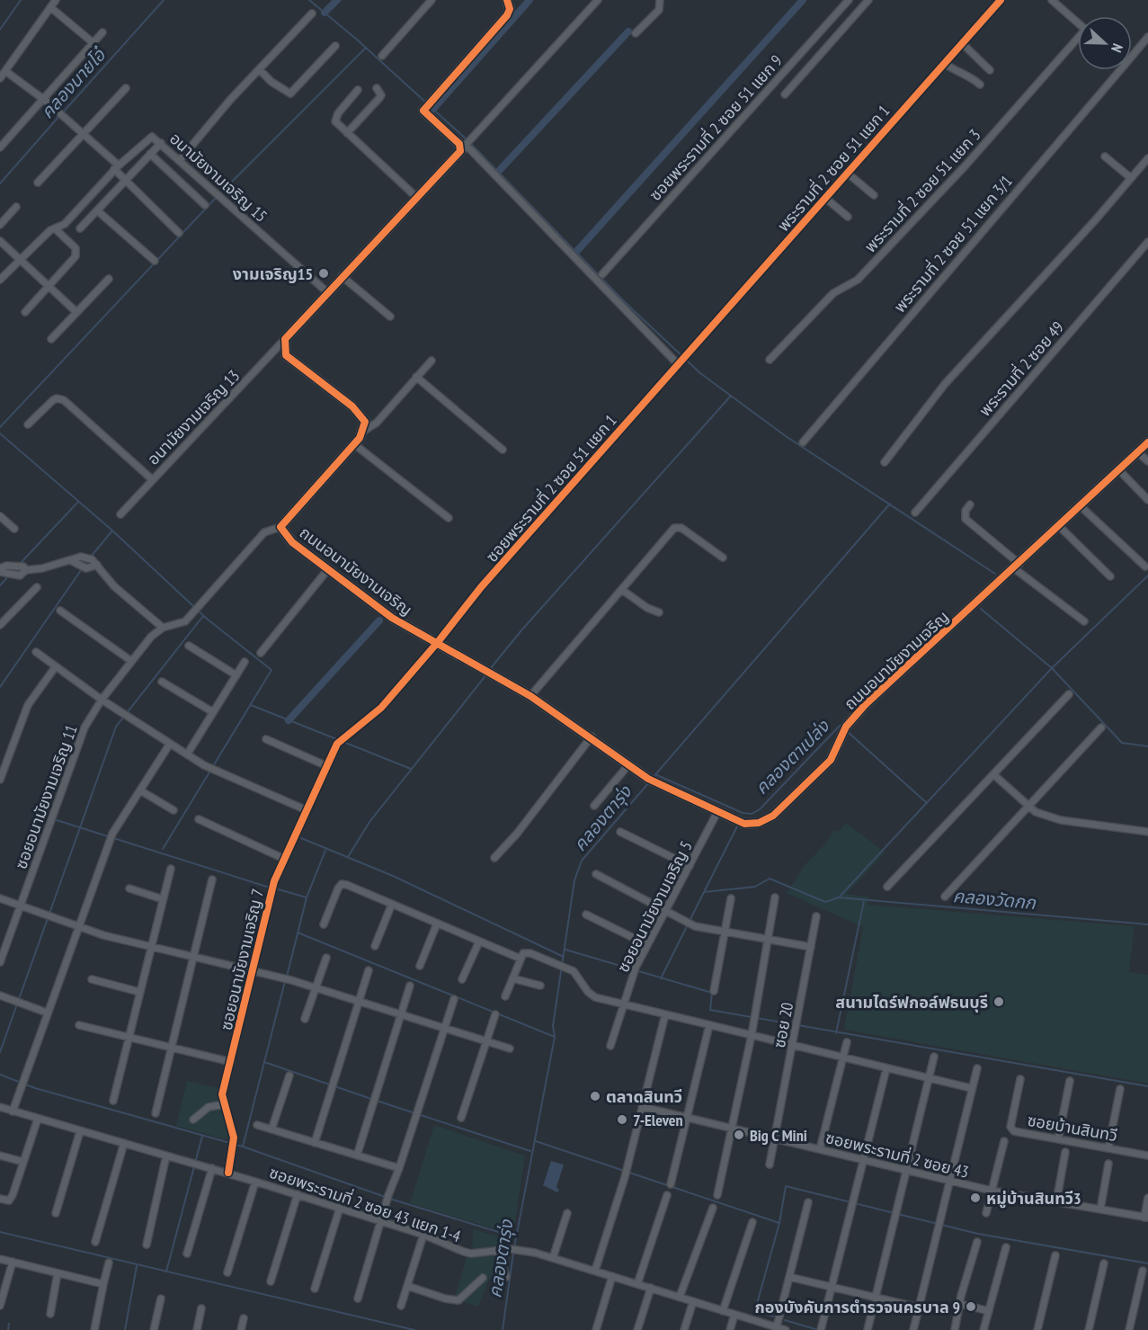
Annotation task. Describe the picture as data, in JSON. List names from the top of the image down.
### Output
{
  "streets": {
    "street": [
      "ซอยพระรามที่ 2 ซอย 51 แยก 9",
      "พระรามที่ 2 ซอย 51 แยก 1",
      "อนามัยงามเจริญ 15",
      "พระรามที่ 2 ซอย 51 แยก 3",
      "พระรามที่ 2 ซอย 51 แยก 3/1",
      "พระรามที่ 2 ซอย 49",
      "อนามัยงามเจริญ 13",
      "ซอยพระรามที่ 2 ซอย 51 แยก 1",
      "ถนนอนามัยงามเจริญ",
      "ซอยอนามัยงามเจริญ 11",
      "ซอยอนามัยงามเจริญ 5",
      "ซอยอนามัยงามเจริญ 7",
      "ซอย 20",
      "ซอยบ้านสินทวี",
      "ซอยพระรามที่ 2 ซอย 43",
      "ซอยพระรามที่ 2 ซอย 43 แยก 1-4"
    ]
  },
  "crossings": [
    ["พระรามที่ 2 ซอย 51 แยก 1", "ซอยพระรามที่ 2 ซอย 51 แยก 1"],
    ["ซอยพระรามที่ 2 ซอย 51 แยก 1", "ถนนอนามัยงามเจริญ"],
    ["ซอยพระรามที่ 2 ซอย 51 แยก 1", "ซอยอนามัยงามเจริญ 7"],
    ["ถนนอนามัยงามเจริญ", "ซอยอนามัยงามเจริญ 11"],
    ["ถนนอนามัยงามเจริญ", "ซอยอนามัยงามเจริญ 5"],
    ["ถนนอนามัยงามเจริญ", "ซอยอนามัยงามเจริญ 7"],
    ["ซอยอนามัยงามเจริญ 7", "ซอยพระรามที่ 2 ซอย 43 แยก 1-4"],
    ["ซอย 20", "ซอยพระรามที่ 2 ซอย 43"]
  ],
  "water": [
    "คลองนายโอ๋",
    "คลองตาเปล่ง",
    "คลองตารุ่ง",
    "คลองวัดกก"
  ],
  "places": [
    "งามเจริญ15",
    "สนามไดร์ฟกอล์ฟธนบุรี",
    "ตลาดสินทวี",
    "7-Eleven",
    "Big C Mini",
    "หมู่บ้านสินทวี3",
    "กองบังคับการตำรวจนครบาล 9"
  ],
  "north": "right"
}
